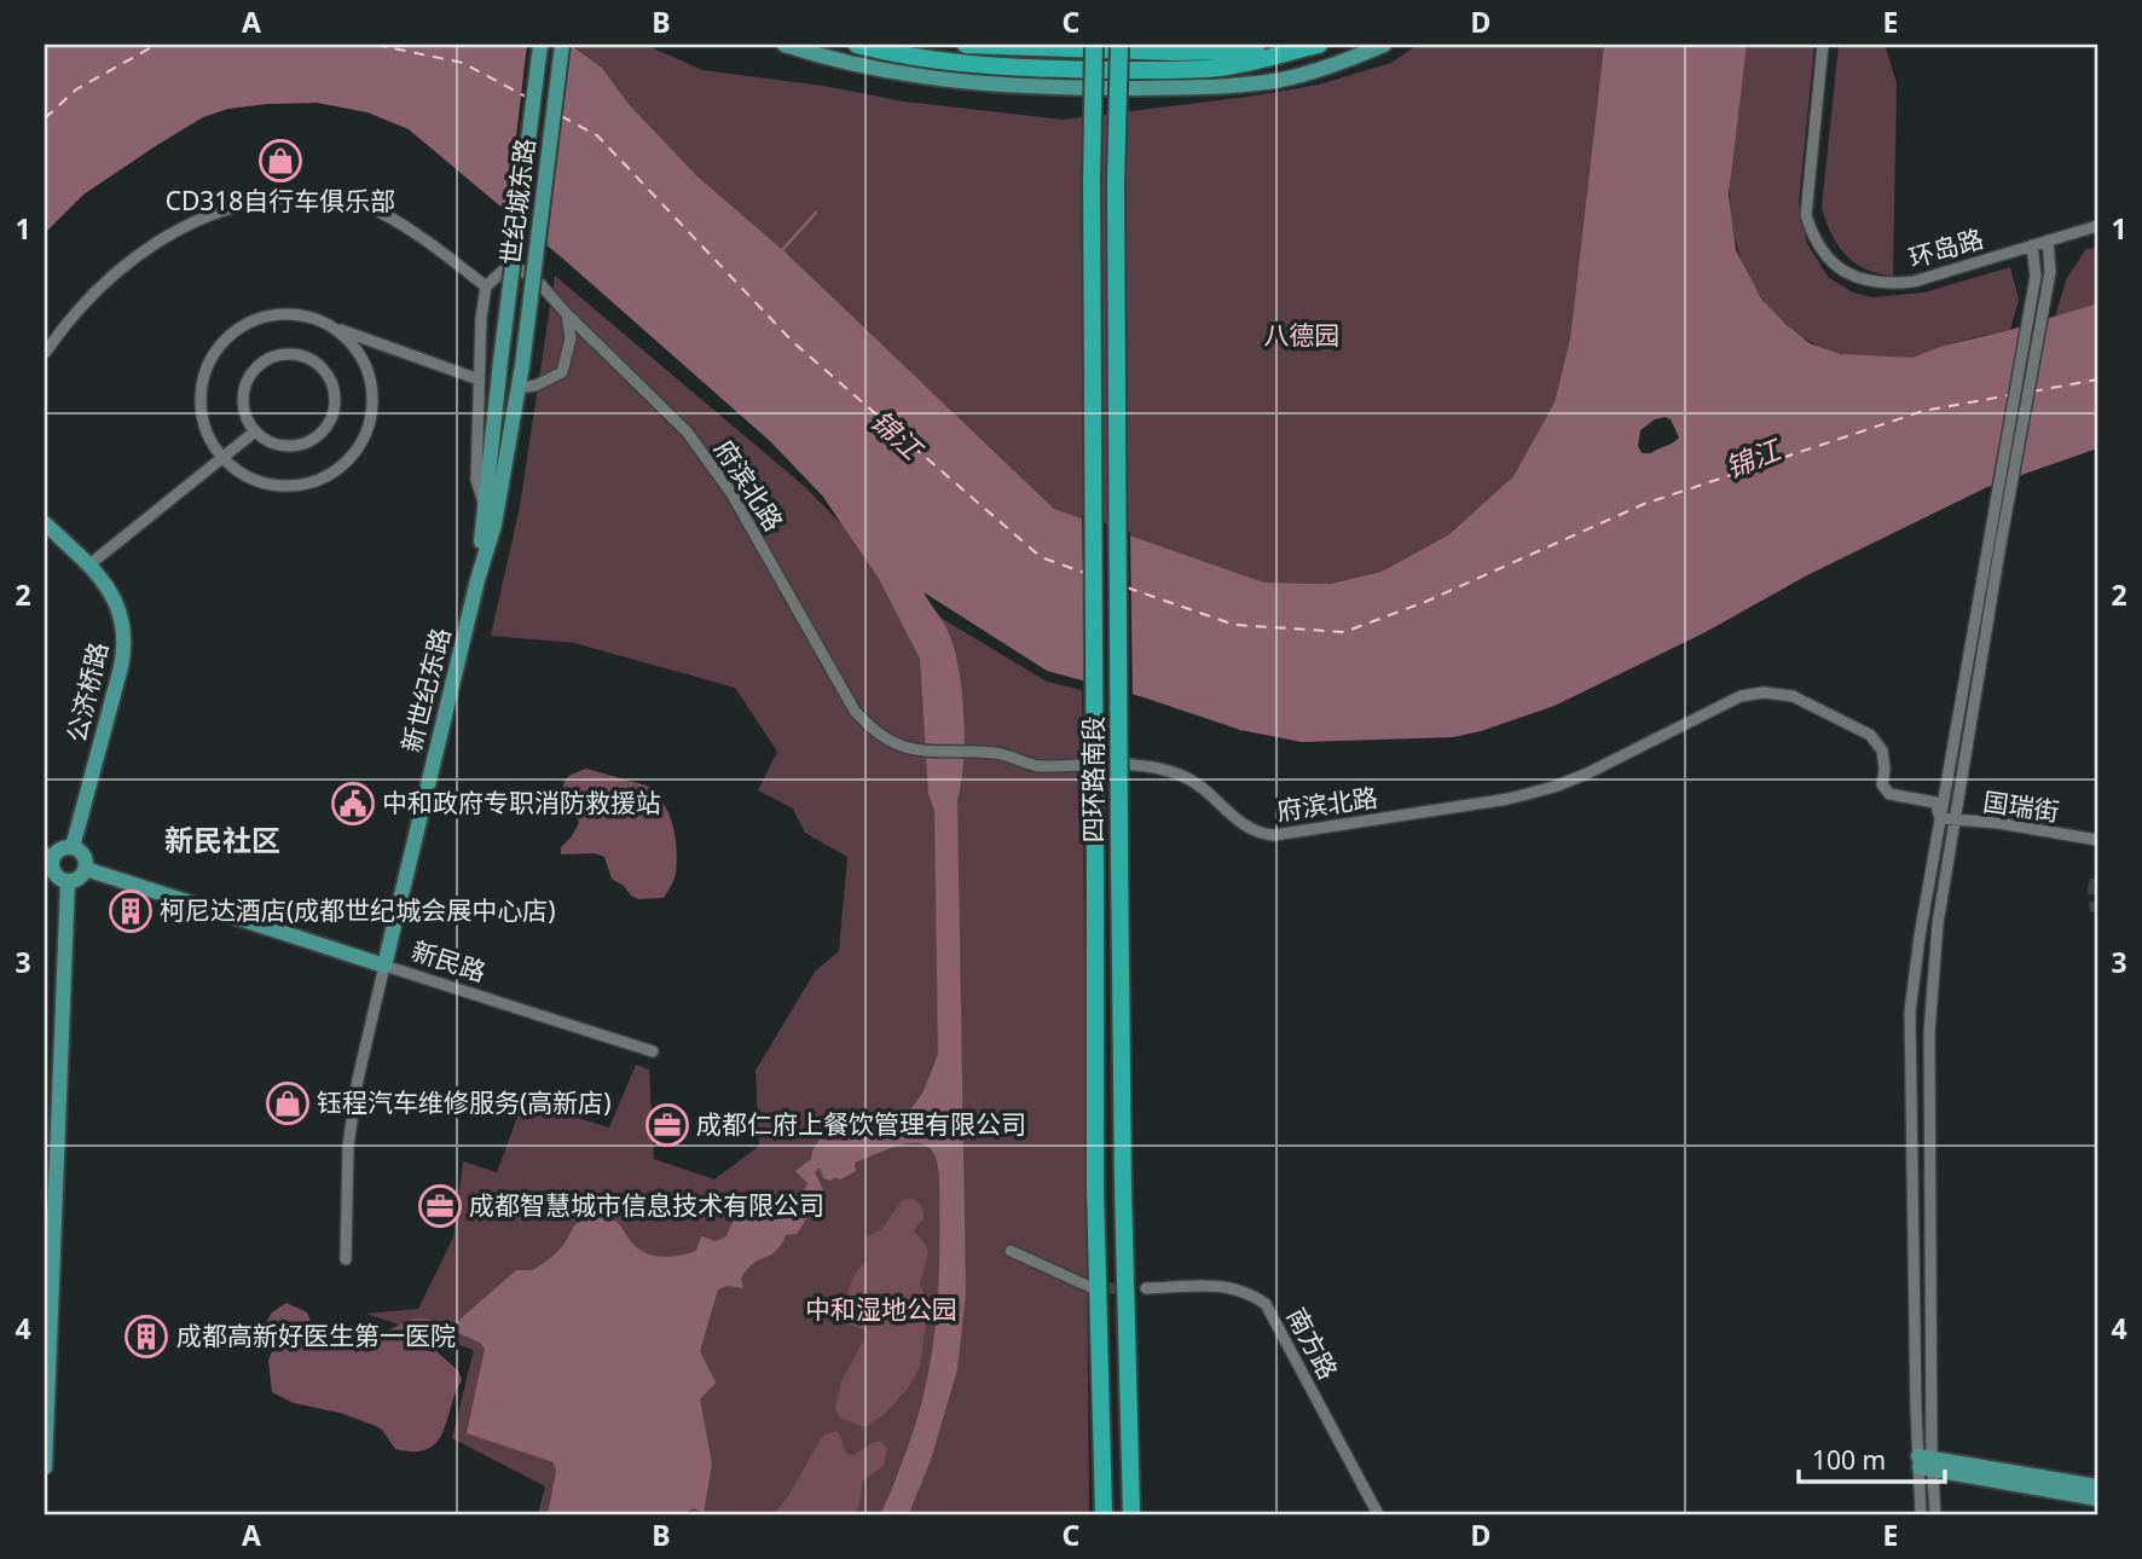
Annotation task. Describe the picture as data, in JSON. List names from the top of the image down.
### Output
{
  "streets": {
    "highway": ["四环路南段"],
    "main road": [
      "世纪城东路",
      "新世纪东路",
      "公济桥路",
      "新民路"
    ],
    "street": [
      "环岛路",
      "府滨北路",
      "国瑞街",
      "南方路"
    ]
  },
  "crossings": [
    ["世纪城东路", "新世纪东路"],
    ["府滨北路", "新世纪东路"],
    ["府滨北路", "国瑞街"],
    ["新世纪东路", "新民路"],
    ["公济桥路", "新民路"]
  ],
  "districts": ["新民社区"],
  "water": ["锦江"],
  "parks": ["八德园", "中和湿地公园"],
  "places": {
    "shop": ["CD318自行车俱乐部", "钰程汽车维修服务(高新店)"],
    "public building": ["中和政府专职消防救援站"],
    "building": ["柯尼达酒店(成都世纪城会展中心店)", "成都高新好医生第一医院"],
    "office": ["成都仁府上餐饮管理有限公司", "成都智慧城市信息技术有限公司"]
  },
  "scale_bar": "100 m",
  "grid": {
    "columns": [
      "A",
      "B",
      "C",
      "D",
      "E"
    ],
    "rows": [
      "1",
      "2",
      "3",
      "4"
    ]
  }
}
